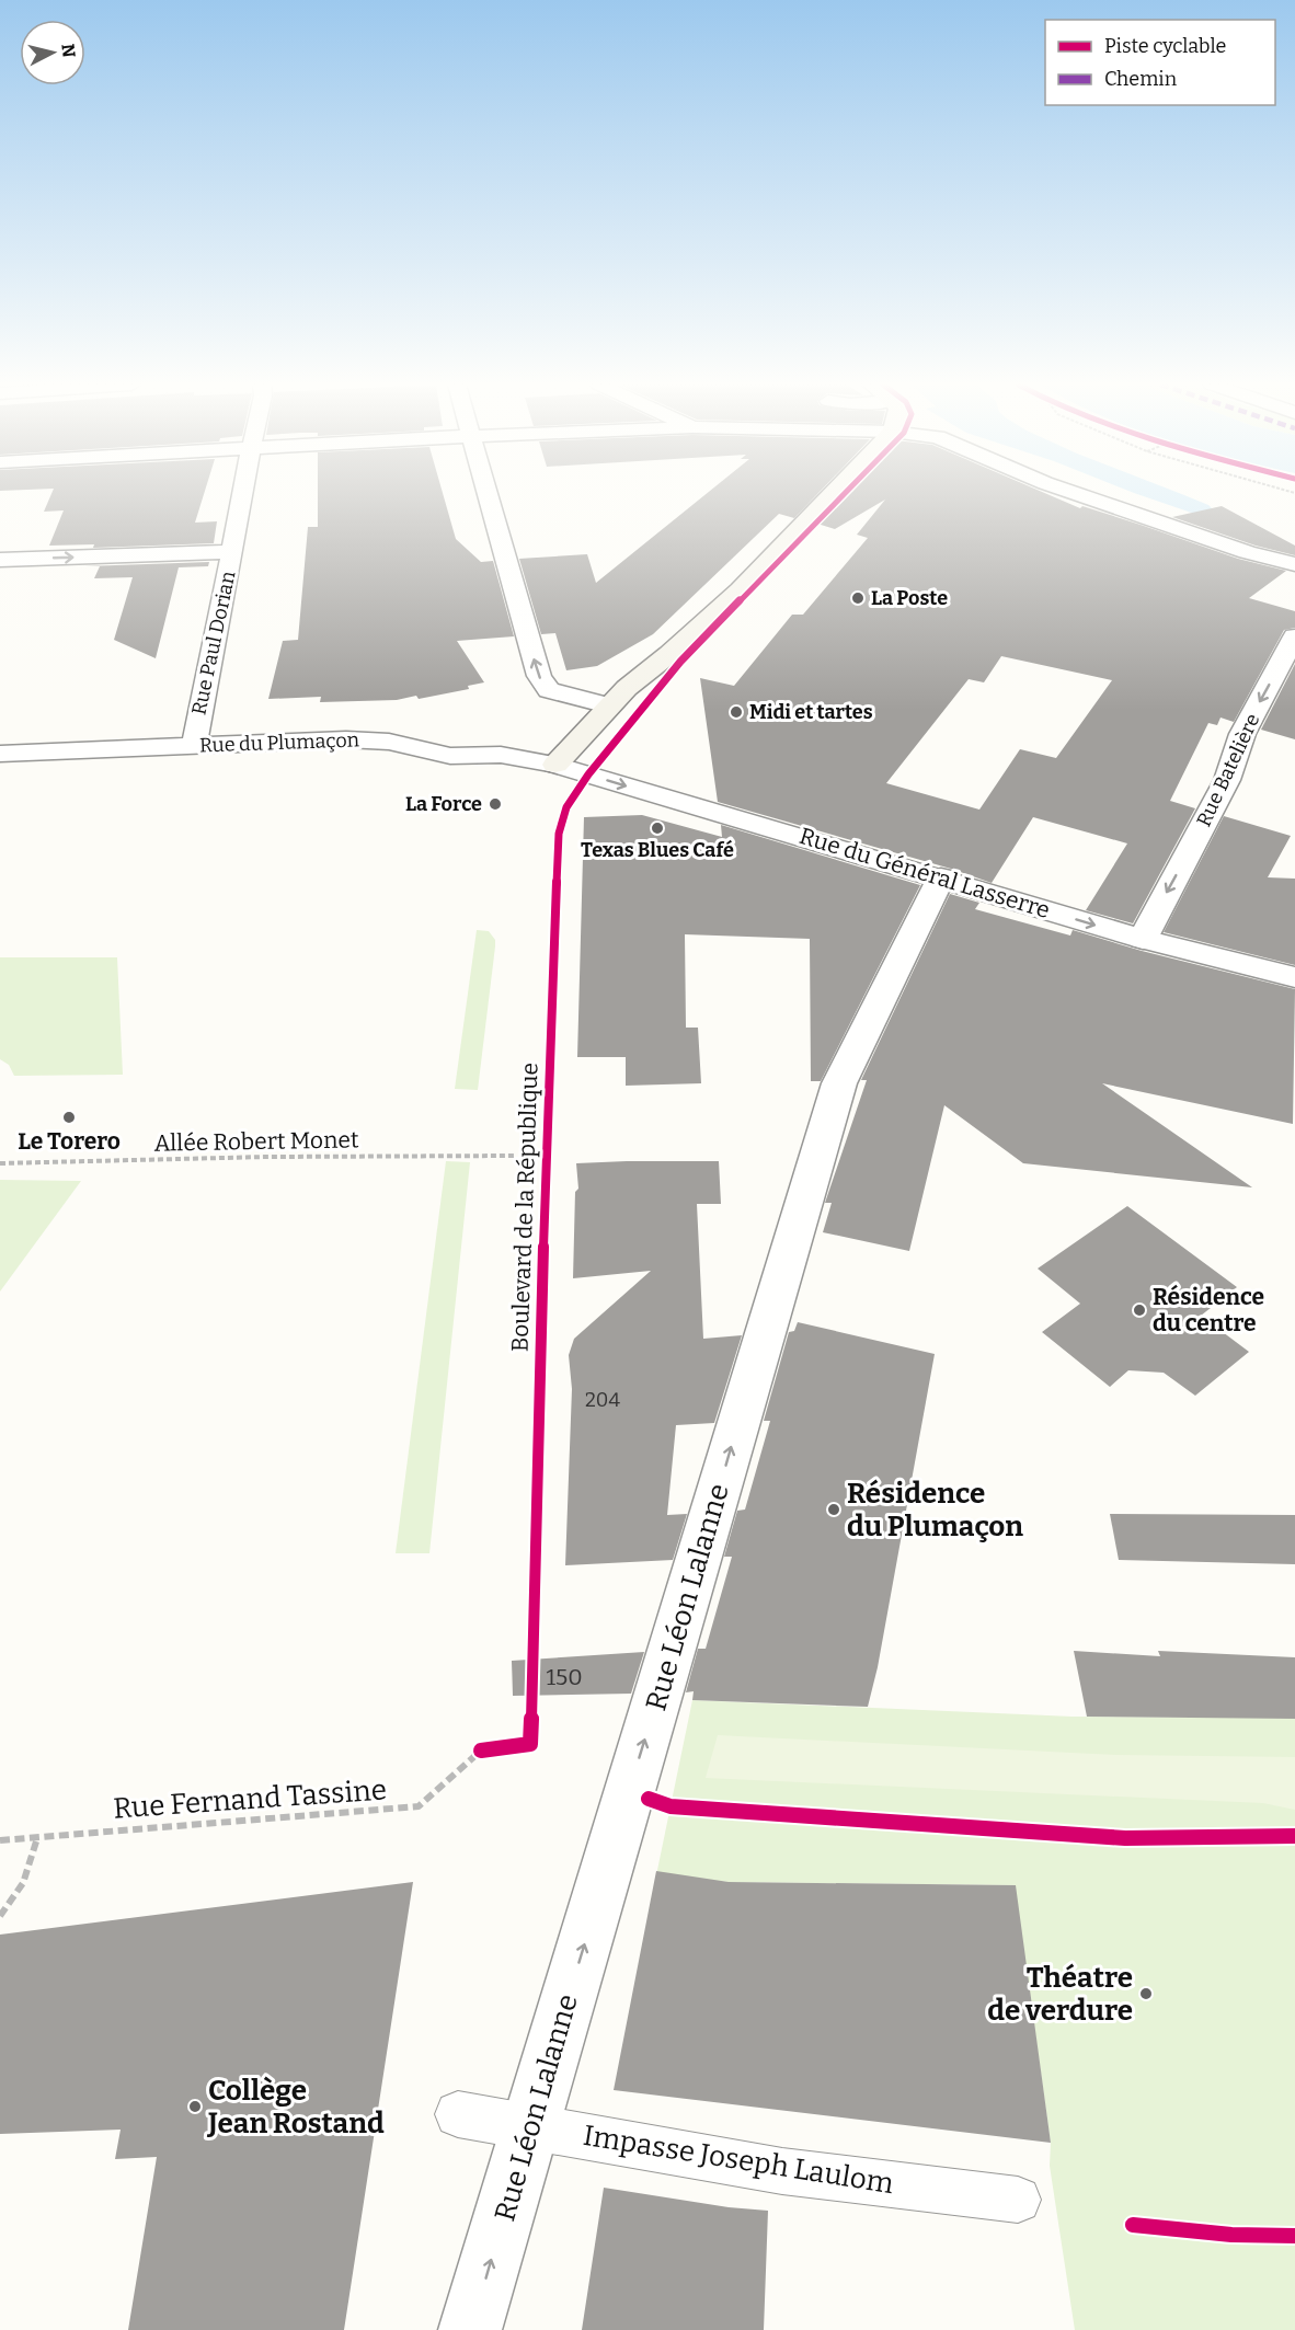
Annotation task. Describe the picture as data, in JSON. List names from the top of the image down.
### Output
{
  "streets": {
    "street": [
      "Rue Paul Dorian",
      "Rue du Plumaçon",
      "Rue Batelière",
      "Rue du Général Lasserre",
      "Rue Léon Lalanne"
    ],
    "lane": ["Impasse Joseph Laulom"],
    "path": ["Allée Robert Monet", "Rue Fernand Tassine"],
    "cycle path": ["Boulevard de la République"]
  },
  "crossings": [
    ["Rue Paul Dorian", "Rue du Plumaçon"],
    ["Rue du Plumaçon", "Rue du Général Lasserre"],
    ["Rue Batelière", "Rue du Général Lasserre"],
    ["Rue du Général Lasserre", "Rue Léon Lalanne"],
    ["Rue Léon Lalanne", "Impasse Joseph Laulom"]
  ],
  "one_way": ["Rue Batelière", "Rue du Général Lasserre", "Rue Léon Lalanne"],
  "places": [
    "La Poste",
    "Midi et tartes",
    "La Force",
    "Texas Blues Café",
    "Le Torero",
    "Résidence du centre",
    "Résidence du Plumaçon",
    "Théatre de verdure",
    "Collège Jean Rostand"
  ],
  "house_numbers": ["204", "150"],
  "legend": ["Piste cyclable", "Chemin"],
  "north": "right"
}
